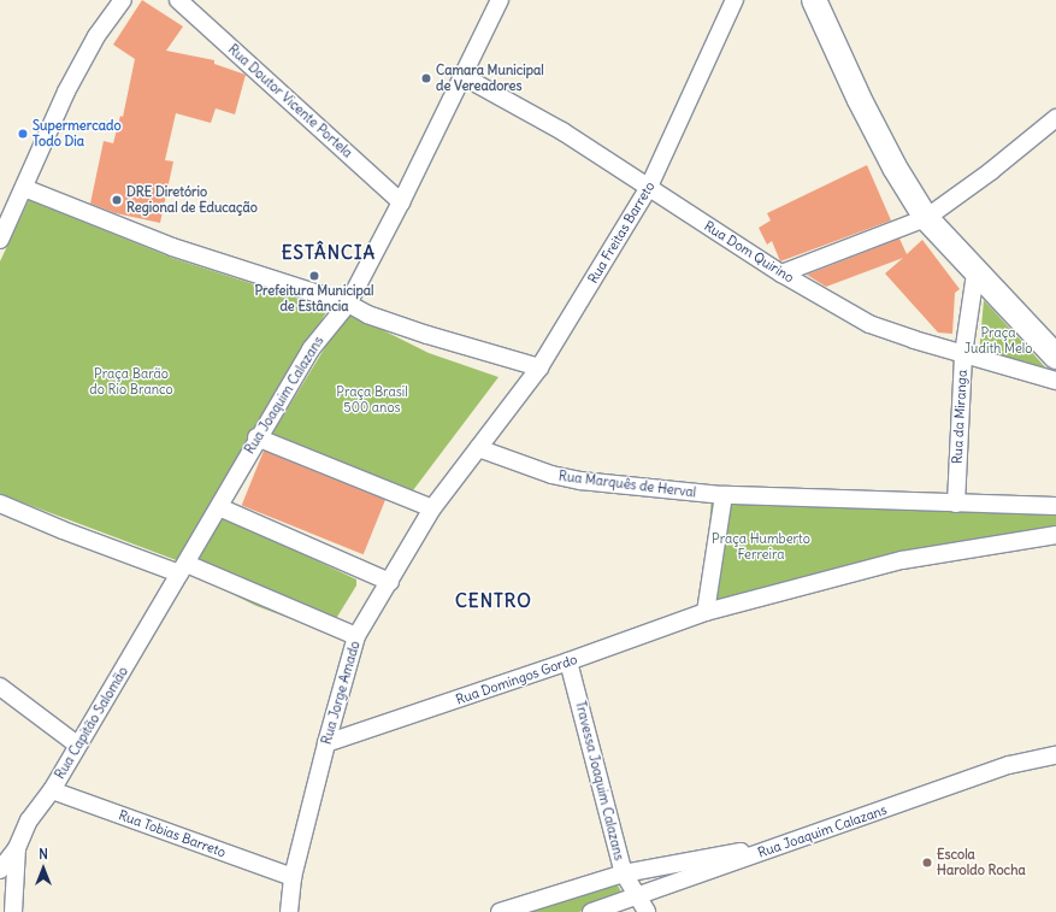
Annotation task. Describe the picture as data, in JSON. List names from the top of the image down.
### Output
{
  "streets": {
    "street": [
      "Rua Doutor Vicente Portela",
      "Rua Freitas Barreto",
      "Rua Dom Quirino",
      "Rua Joaquim Calazans",
      "Rua da Miranga",
      "Rua Marquês de Herval",
      "Rua Domingos Gordo",
      "Rua Jorge Amado",
      "Rua Capitão Salomão",
      "Travessa Joaquim Calazans",
      "Rua Tobias Barreto"
    ]
  },
  "crossings": [
    ["Rua Doutor Vicente Portela", "Rua Joaquim Calazans"],
    ["Rua Freitas Barreto", "Rua Dom Quirino"],
    ["Rua Freitas Barreto", "Rua Marquês de Herval"],
    ["Rua Freitas Barreto", "Rua Jorge Amado"],
    ["Rua Dom Quirino", "Rua Joaquim Calazans"],
    ["Rua Dom Quirino", "Rua da Miranga"],
    ["Rua Joaquim Calazans", "Rua Capitão Salomão"],
    ["Rua Joaquim Calazans", "Travessa Joaquim Calazans"],
    ["Rua Marquês de Herval", "Rua Jorge Amado"],
    ["Rua Domingos Gordo", "Rua Jorge Amado"],
    ["Rua Domingos Gordo", "Travessa Joaquim Calazans"],
    ["Rua Jorge Amado", "Rua Tobias Barreto"],
    ["Rua Capitão Salomão", "Rua Tobias Barreto"]
  ],
  "districts": ["ESTÂNCIA", "CENTRO"],
  "parks": [
    "Praça Judith Melo",
    "Praça Barão do Rio Branco",
    "Praça Brasil 500 anos",
    "Praça Humberto Ferreira"
  ],
  "places": [
    "Camara Municipal de Vereadores",
    "Supermercado Todo Dia",
    "DRE Diretório Regional de Educação",
    "Prefeitura Municipal de Estância",
    "Escola Haroldo Rocha"
  ],
  "north": "top"
}
